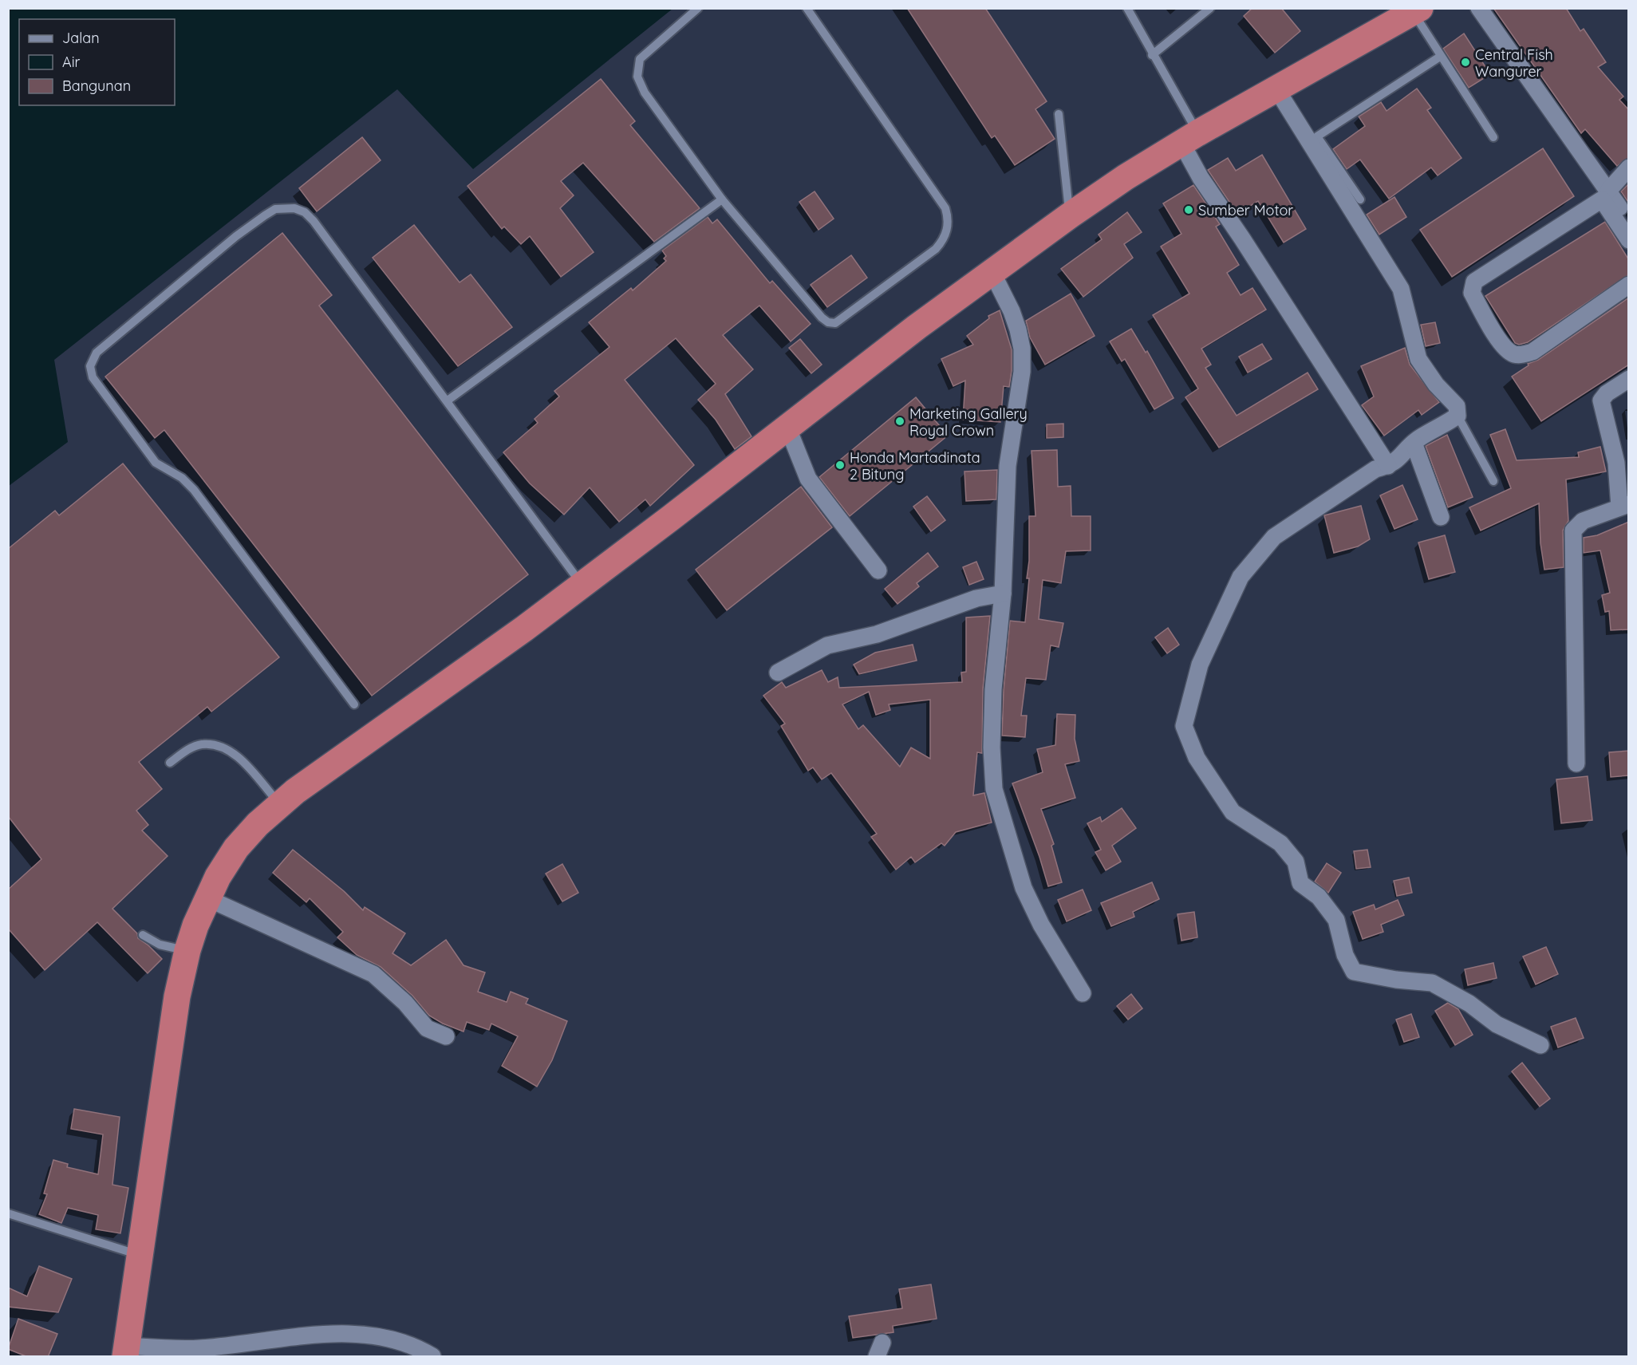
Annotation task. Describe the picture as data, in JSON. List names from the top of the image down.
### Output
{
  "places": [
    "Central Fish Wangurer",
    "Sumber Motor",
    "Marketing Gallery Royal Crown",
    "Honda Martadinata 2 Bitung"
  ],
  "legend": ["Jalan", "Air", "Bangunan"]
}
